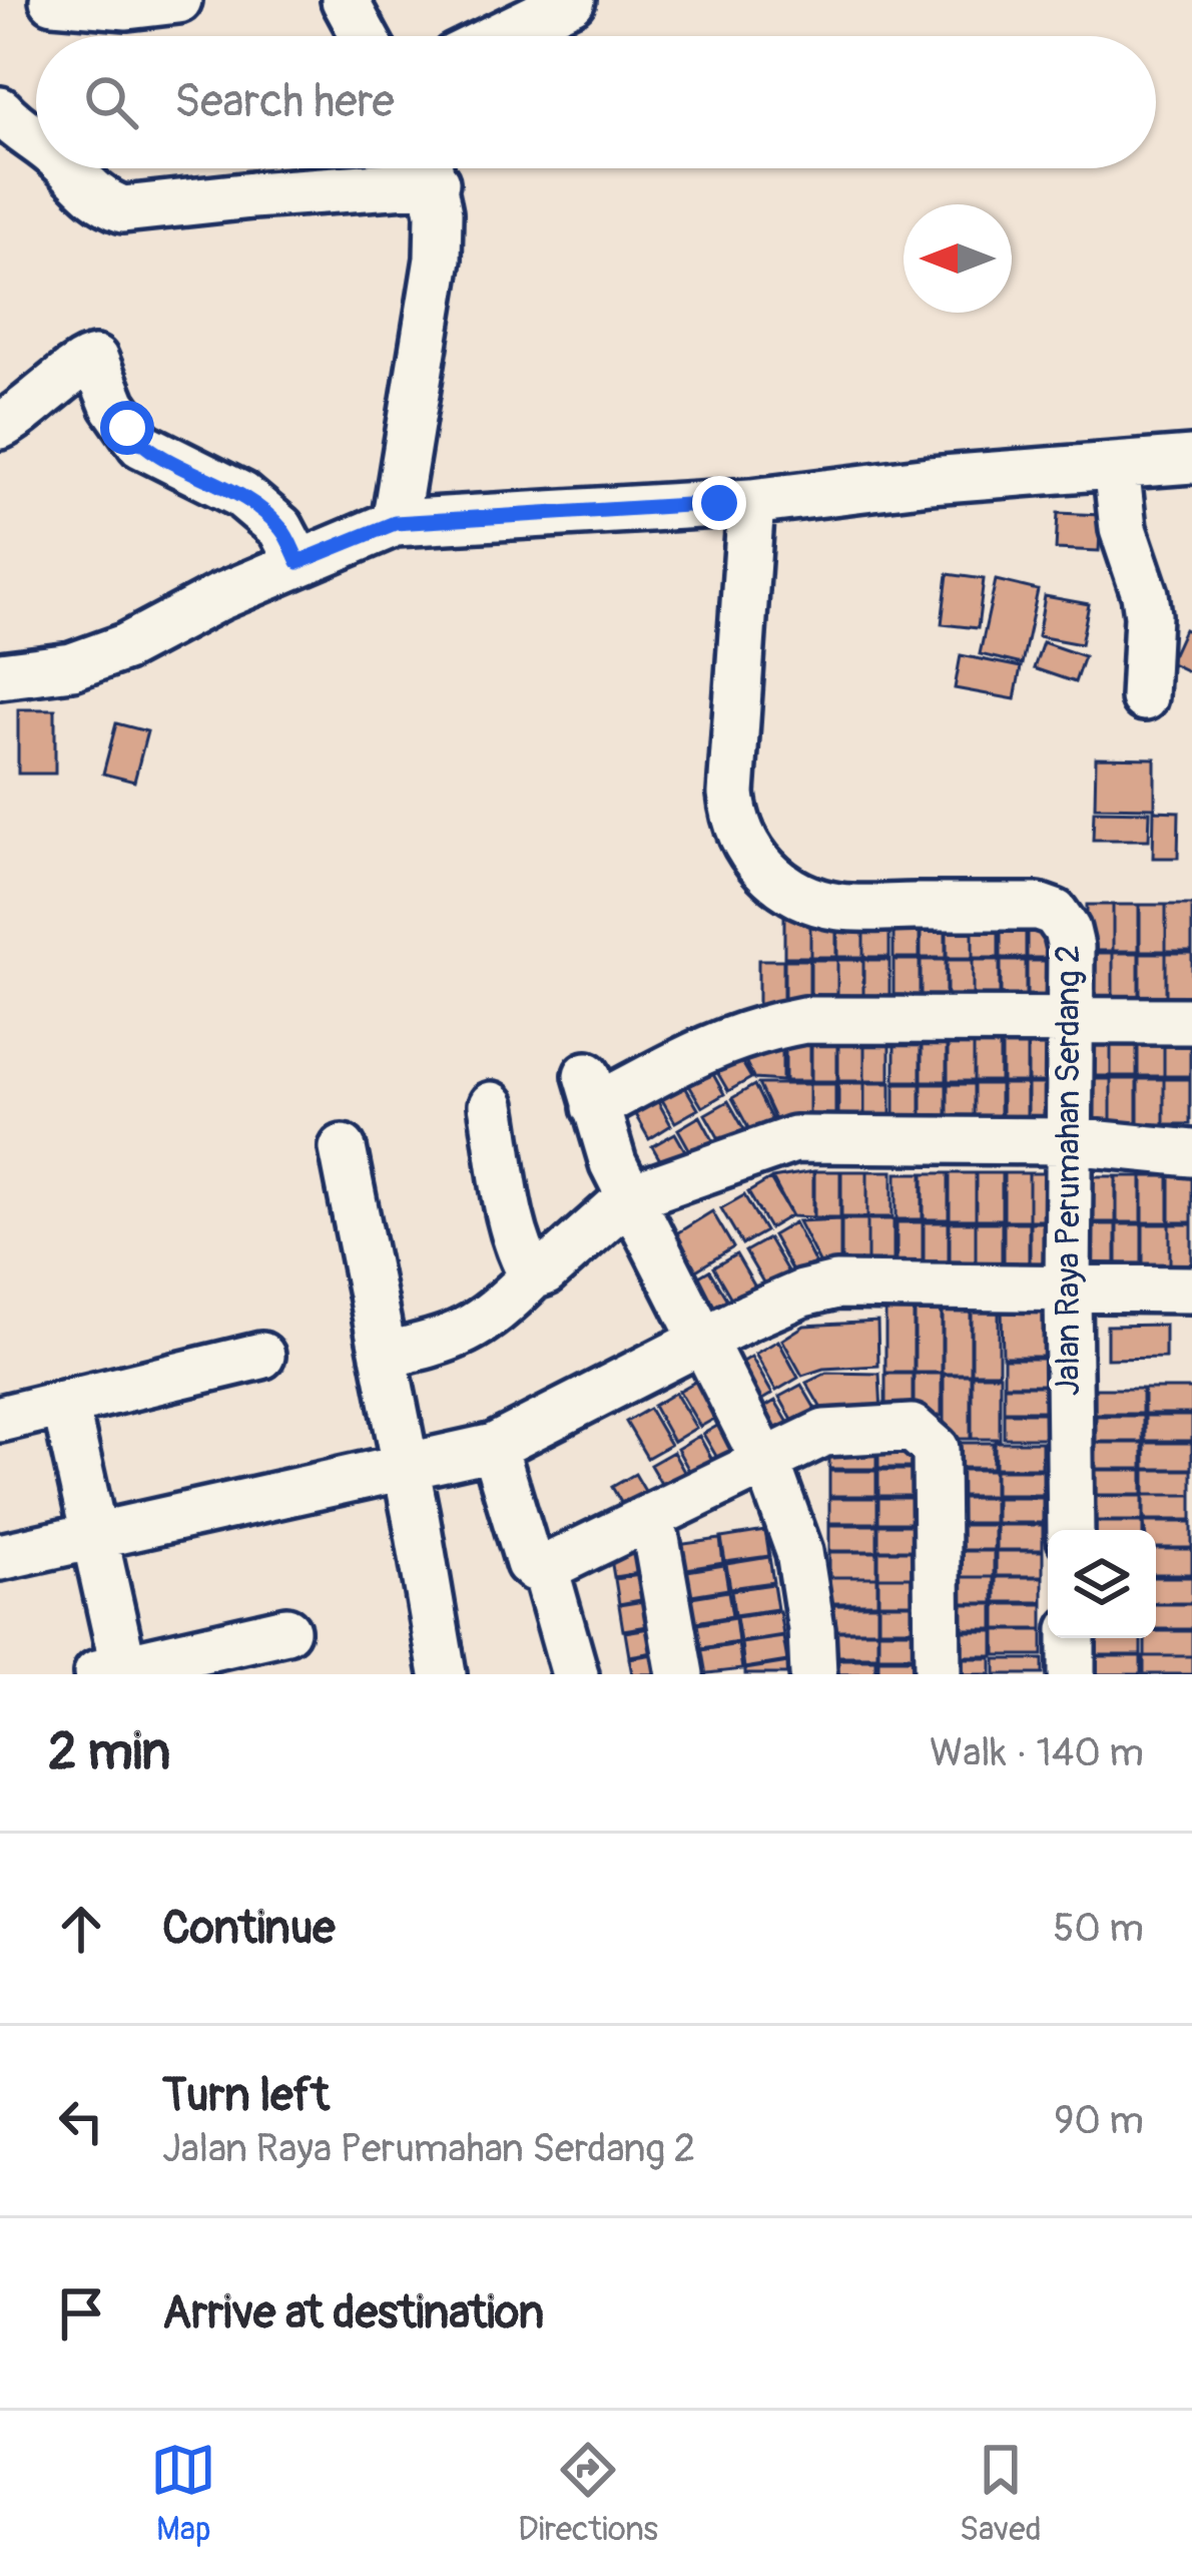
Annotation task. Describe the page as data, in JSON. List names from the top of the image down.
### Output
{
  "streets": {
    "street": ["Jalan Raya Perumahan Serdang 2"]
  },
  "north": "left",
  "page": {
    "search": "Search here",
    "heading": ["2 min", "Walk · 140 m"],
    "list": [
      ["Continue", "50 m"],
      ["Turn left", "Jalan Raya Perumahan Serdang 2", "90 m"],
      "Arrive at destination"
    ],
    "nav": ["Map", "Directions", "Saved"]
  }
}
